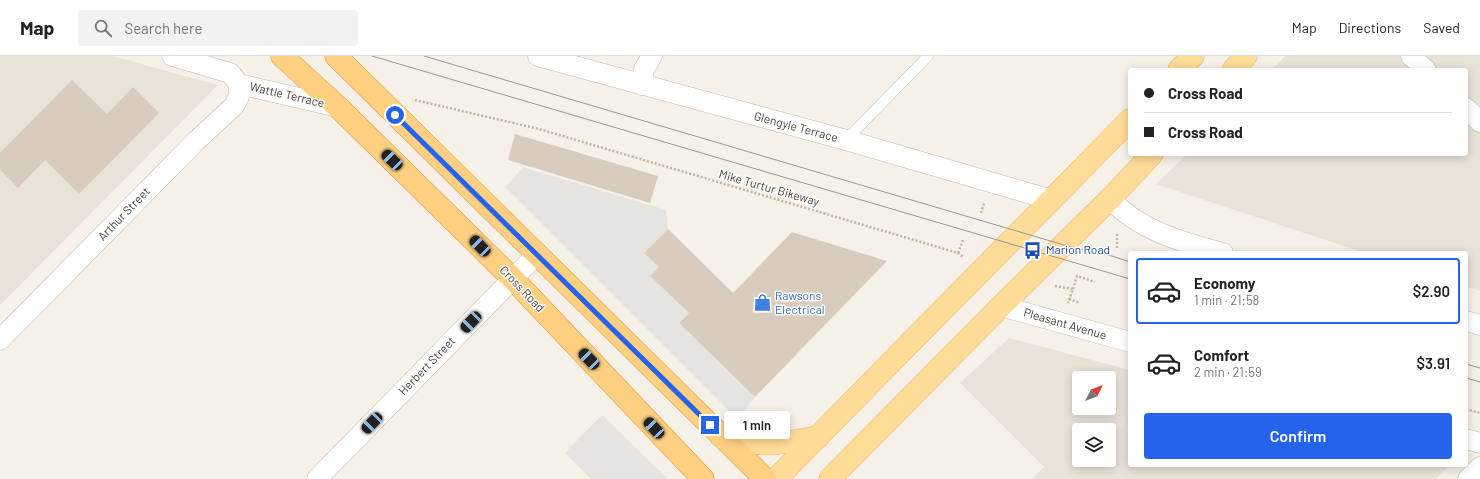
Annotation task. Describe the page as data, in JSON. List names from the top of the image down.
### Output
{
  "streets": {
    "highway": ["Cross Road"],
    "street": [
      "Wattle Terrace",
      "Glengyle Terrace",
      "Arthur Street",
      "Pleasant Avenue",
      "Herbert Street"
    ],
    "path": ["Mike Turtur Bikeway"]
  },
  "crossings": [
    ["Wattle Terrace", "Arthur Street"],
    ["Wattle Terrace", "Cross Road"],
    ["Cross Road", "Herbert Street"]
  ],
  "places": {
    "bus stop": ["Marion Road"],
    "shop": ["Rawsons Electrical"]
  },
  "north": "top right",
  "page": {
    "header": "Map",
    "search": "Search here",
    "nav": ["Map", "Directions", "Saved"],
    "banner": ["Cross Road", "Cross Road"],
    "list": [
      {
        "name": "Economy",
        "note": "1 min · 21:58",
        "value": "$2.90"
      },
      {
        "name": "Comfort",
        "note": "2 min · 21:59",
        "value": "$3.91"
      }
    ],
    "buttons": "Confirm",
    "bubble": "1 min"
  }
}
